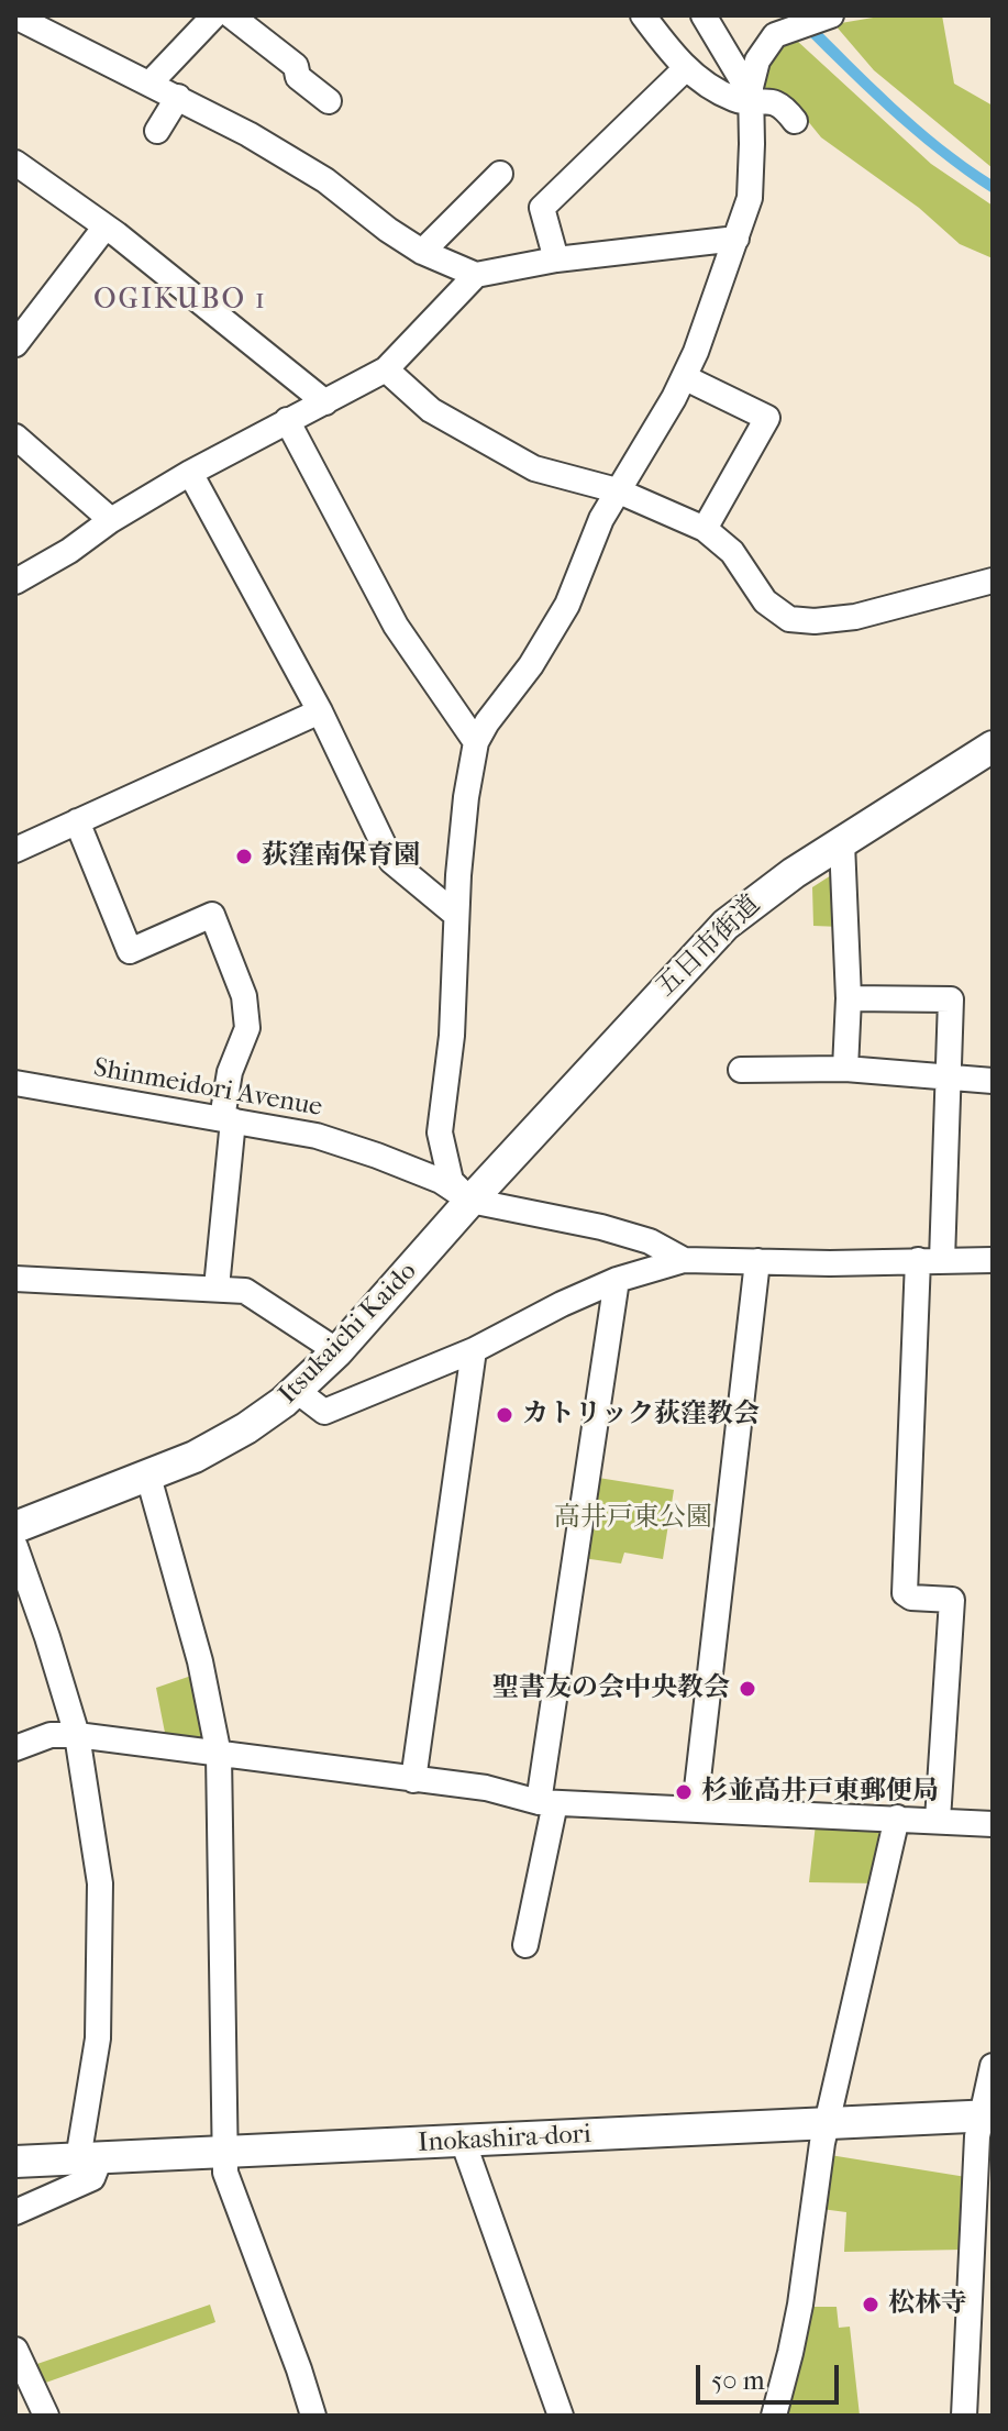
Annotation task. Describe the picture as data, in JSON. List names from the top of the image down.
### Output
{
  "streets": {
    "main road": ["五日市街道", "Itsukaichi Kaido", "Inokashira-dori"],
    "street": ["Shinmeidori Avenue"]
  },
  "crossings": [
    ["五日市街道", "Shinmeidori Avenue"],
    ["五日市街道", "Itsukaichi Kaido"],
    ["Shinmeidori Avenue", "Itsukaichi Kaido"]
  ],
  "districts": ["OGIKUBO 1"],
  "parks": ["高井戸東公園"],
  "places": [
    "荻窪南保育園",
    "カトリック荻窪教会",
    "聖書友の会中央教会",
    "杉並高井戸東郵便局",
    "松林寺"
  ],
  "scale_bar": "50 m"
}
